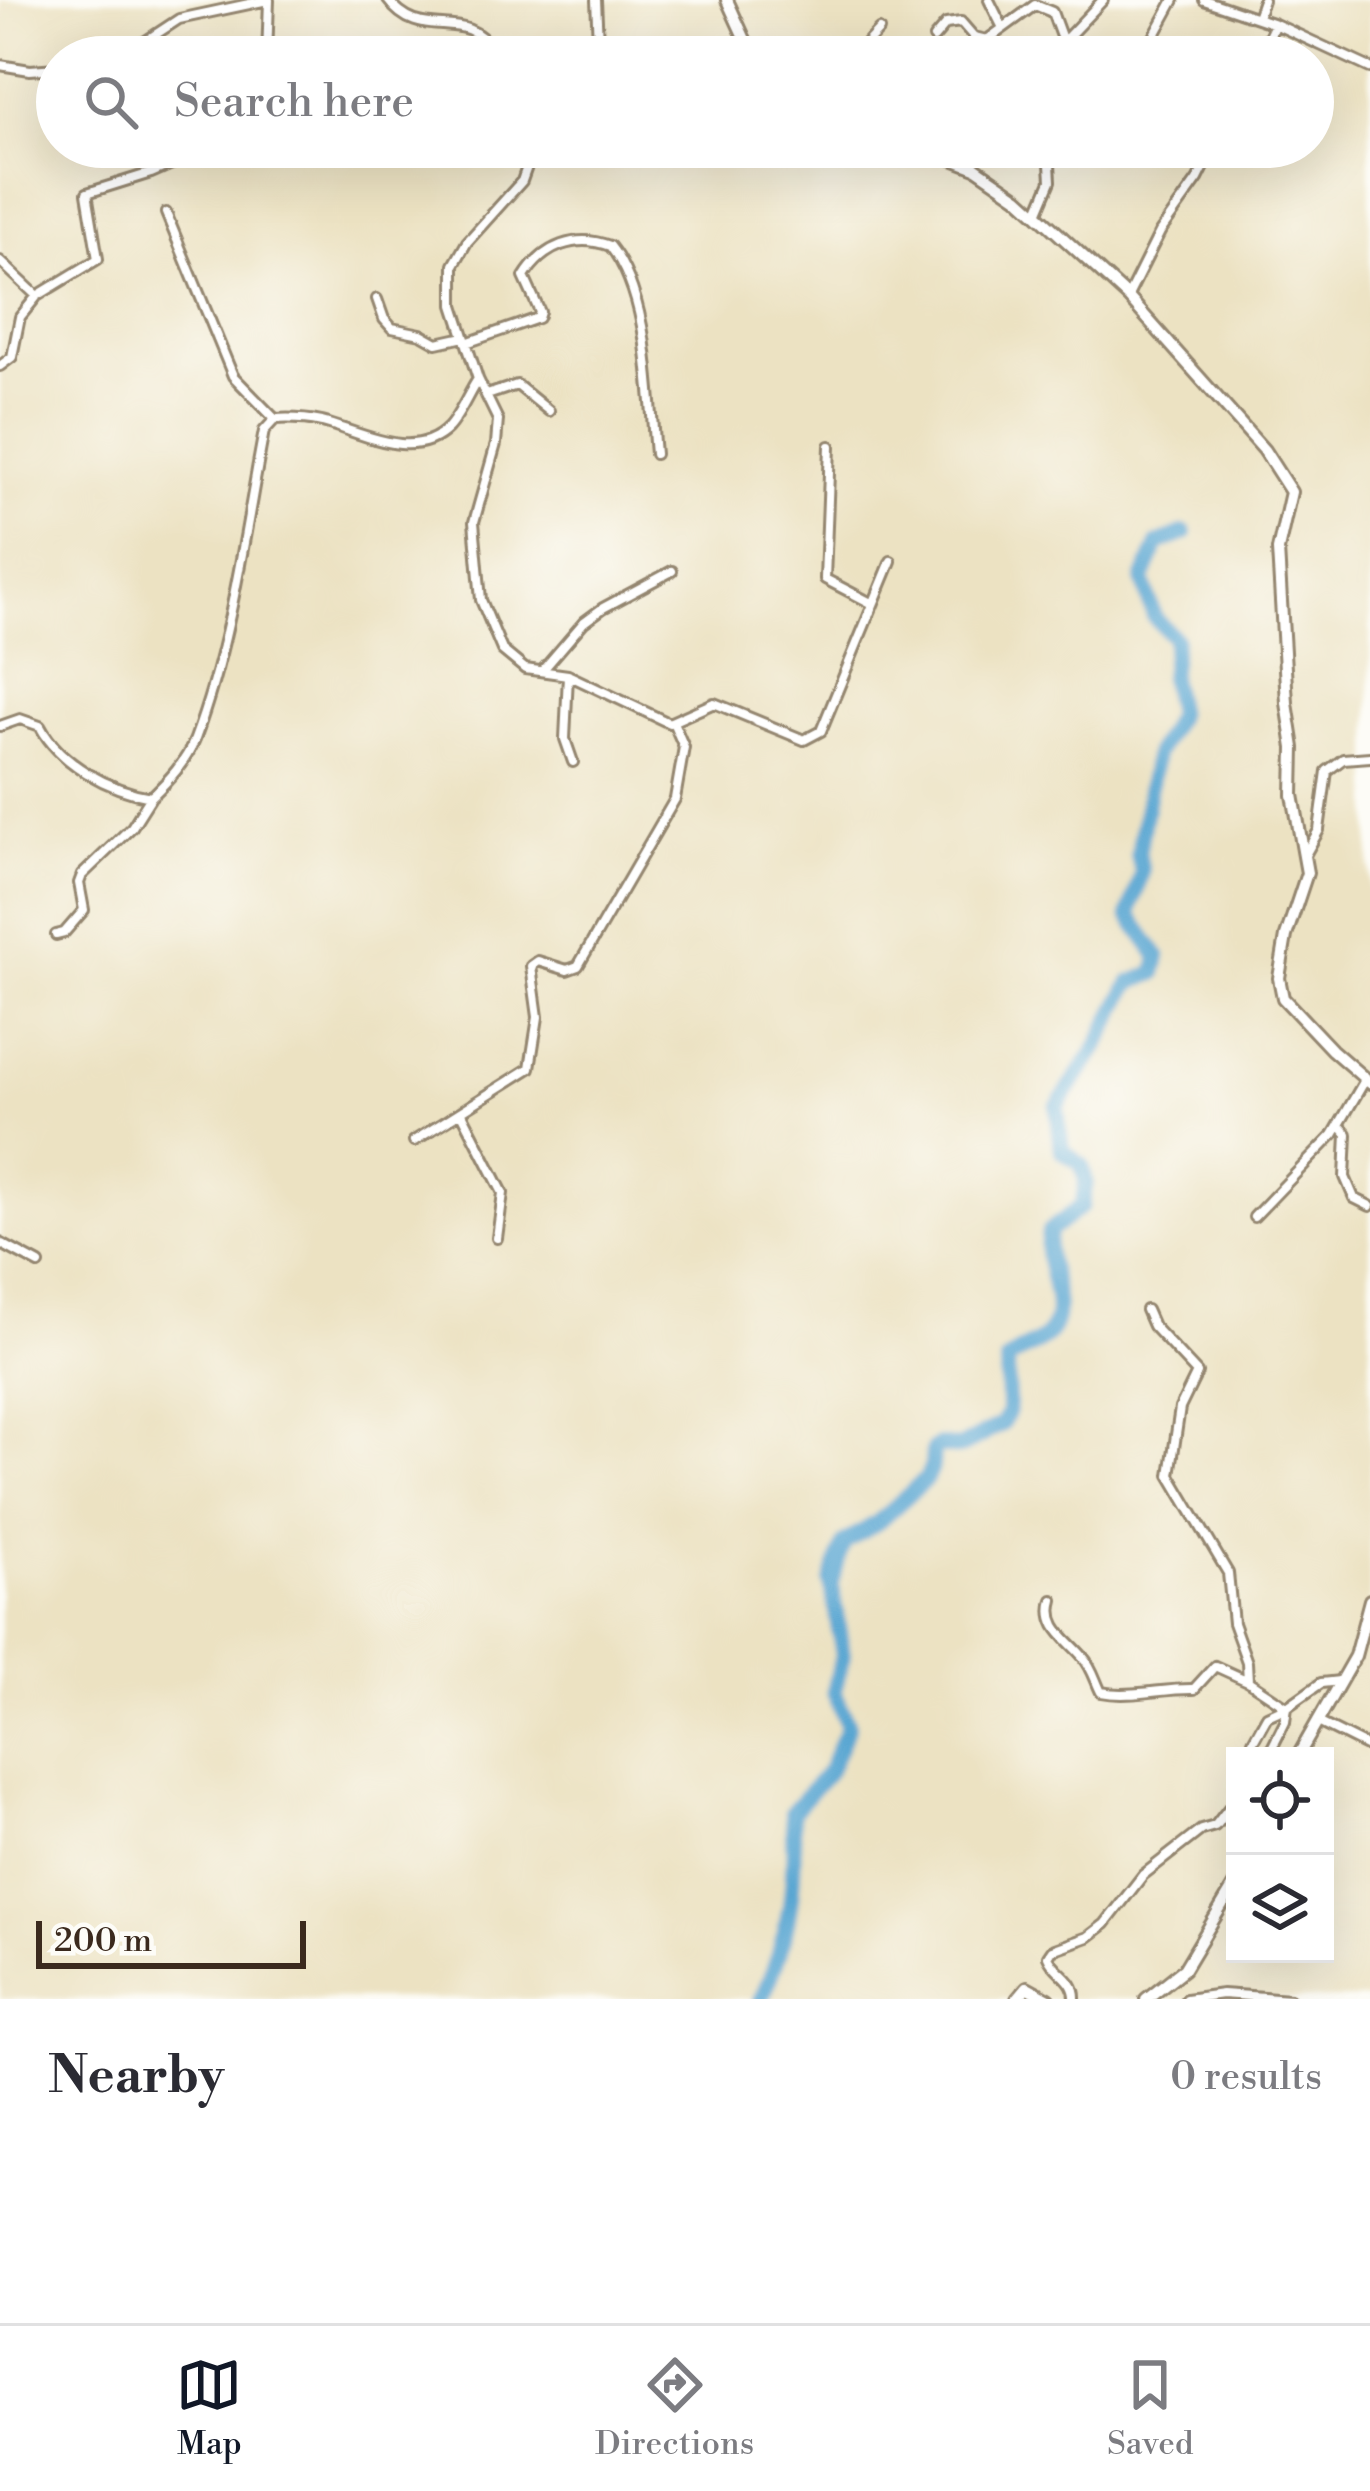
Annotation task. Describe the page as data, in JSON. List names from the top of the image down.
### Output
{
  "scale_bar": "200 m",
  "page": {
    "search": "Search here",
    "scale": "200 m",
    "heading": ["Nearby", "0 results"],
    "nav": ["Map", "Directions", "Saved"]
  }
}
